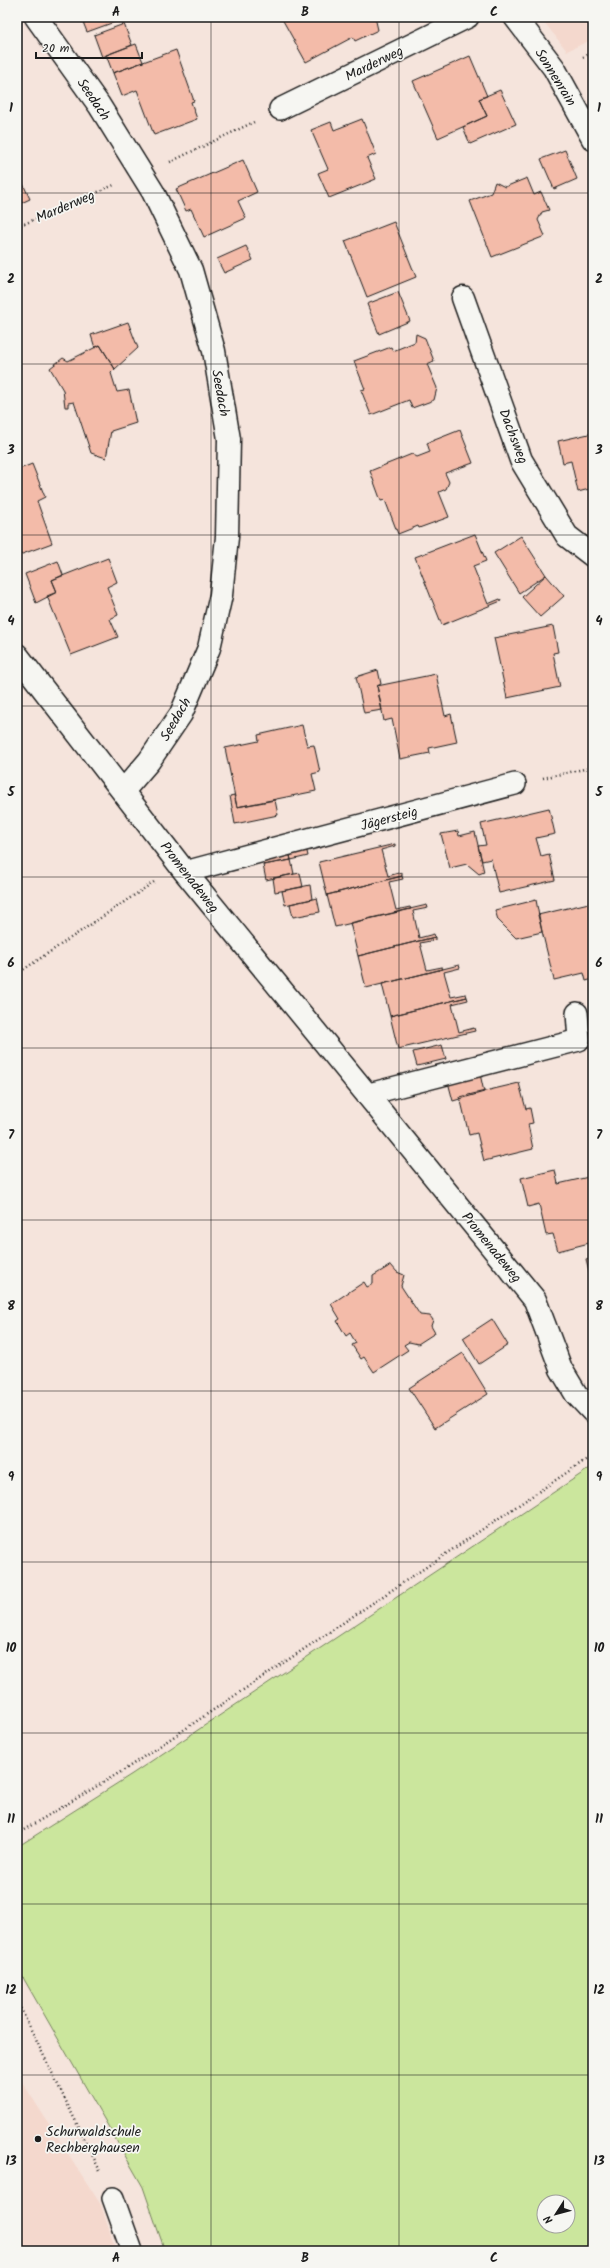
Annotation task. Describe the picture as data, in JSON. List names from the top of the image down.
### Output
{
  "streets": {
    "street": [
      "Sonnenrain",
      "Seedach",
      "Dachsweg",
      "Promenadeweg"
    ],
    "lane": ["Marderweg", "Jägersteig"]
  },
  "crossings": [
    ["Seedach", "Promenadeweg"],
    ["Jägersteig", "Promenadeweg"]
  ],
  "places": ["Schurwaldschule Rechberghausen"],
  "scale_bar": "20 m",
  "north": "bottom left",
  "grid": {
    "columns": ["A", "B", "C"],
    "rows": [
      "1",
      "2",
      "3",
      "4",
      "5",
      "6",
      "7",
      "8",
      "9",
      "10",
      "11",
      "12",
      "13"
    ]
  }
}
